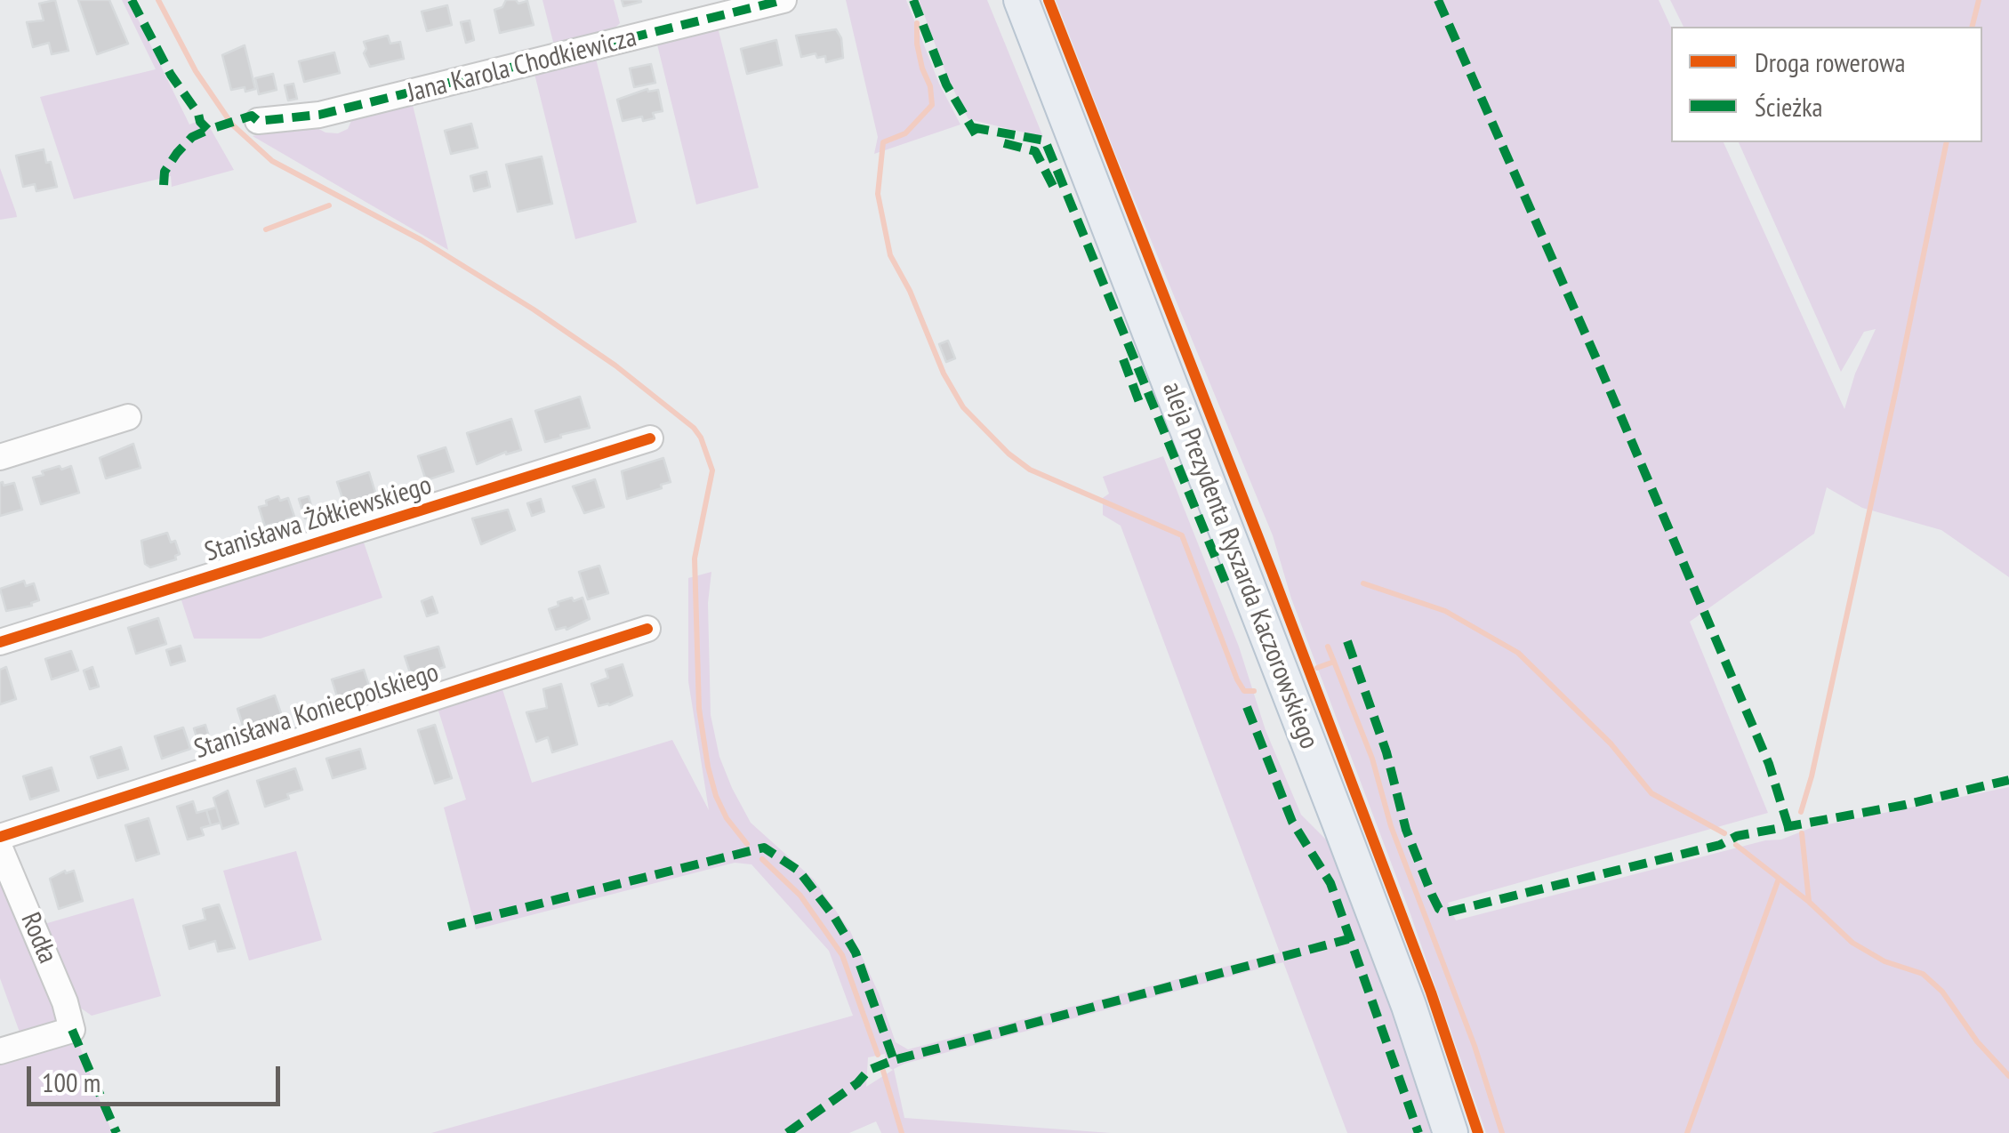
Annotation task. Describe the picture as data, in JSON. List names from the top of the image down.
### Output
{
  "streets": {
    "main road": ["aleja Prezydenta Ryszarda Kaczorowskiego"],
    "street": [
      "Jana Karola Chodkiewicza",
      "Stanisława Żółkiewskiego",
      "Stanisława Koniecpolskiego",
      "Rodła"
    ]
  },
  "legend": ["Droga rowerowa", "Ścieżka"],
  "scale_bar": "100 m"
}
